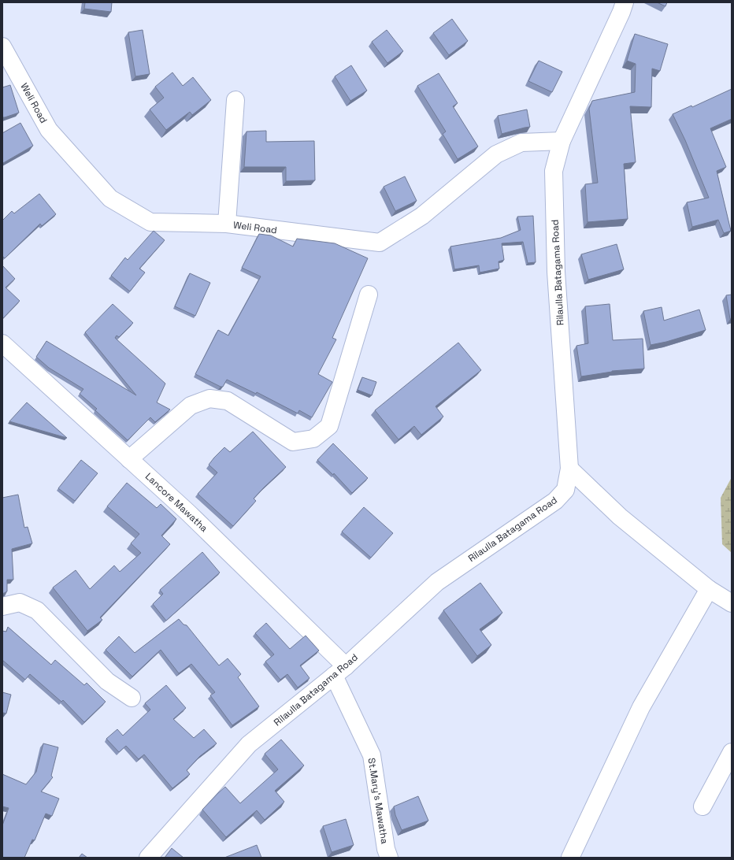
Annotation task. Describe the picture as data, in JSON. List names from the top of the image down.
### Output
{
  "streets": {
    "street": [
      "Weli Road",
      "Rilaulla Batagama Road",
      "Lancore Mawatha",
      "St.Mary's Mawatha"
    ]
  },
  "crossings": [
    ["Weli Road", "Rilaulla Batagama Road"],
    ["Rilaulla Batagama Road", "Lancore Mawatha"],
    ["Rilaulla Batagama Road", "St.Mary's Mawatha"],
    ["Lancore Mawatha", "St.Mary's Mawatha"]
  ]
}
